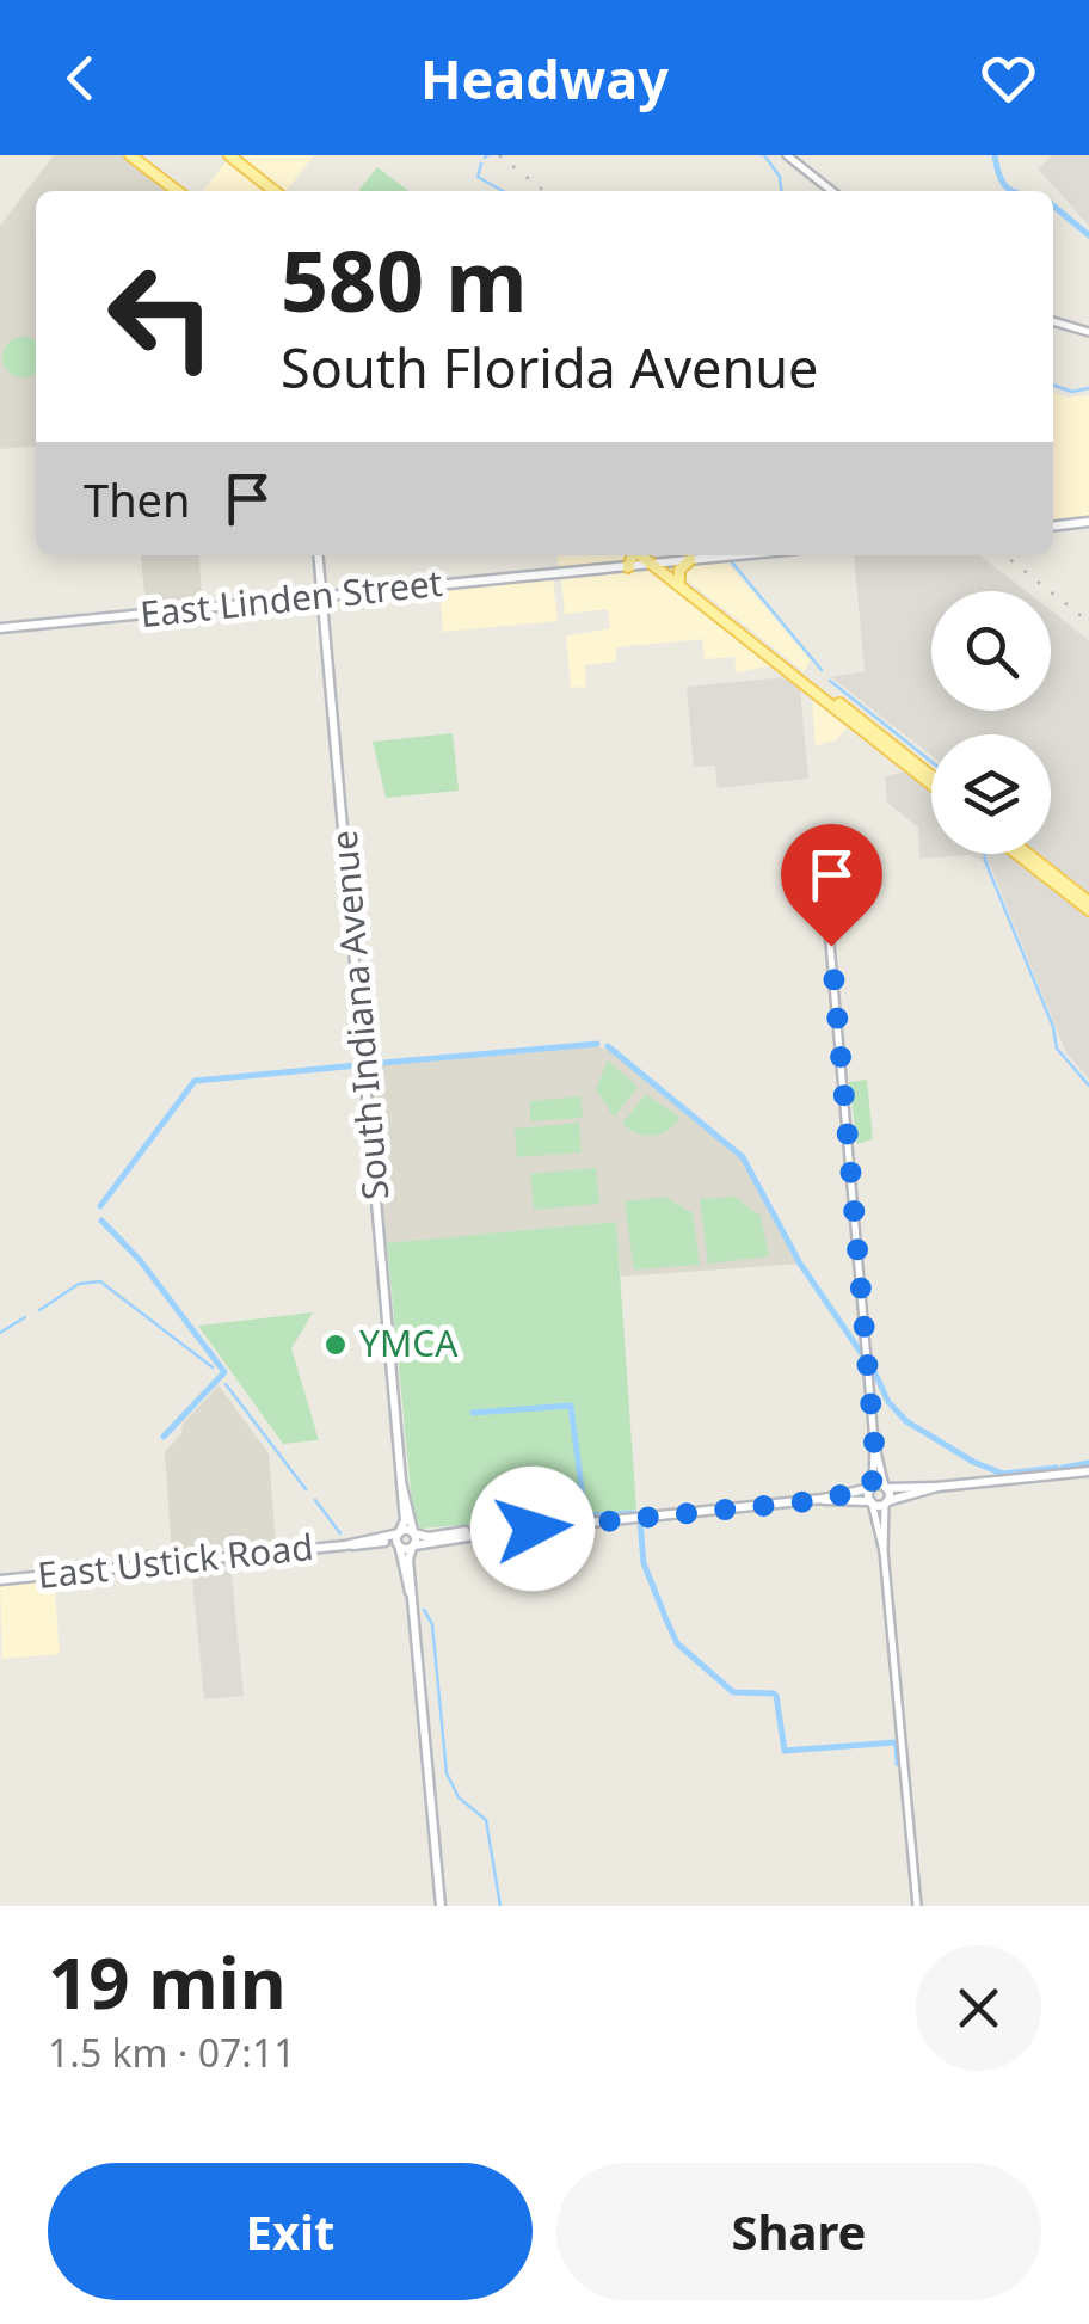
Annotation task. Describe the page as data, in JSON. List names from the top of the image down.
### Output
{
  "streets": {
    "main road": ["East Linden Street", "South Indiana Avenue", "East Ustick Road"]
  },
  "crossings": [
    ["East Linden Street", "South Indiana Avenue"],
    ["South Indiana Avenue", "East Ustick Road"]
  ],
  "places": ["YMCA"],
  "page": {
    "header": "Headway",
    "turn": ["580 m", "South Florida Avenue"],
    "then": "Then",
    "heading": ["19 min", "1.5 km · 07:11"],
    "buttons": ["Exit", "Share"]
  }
}
